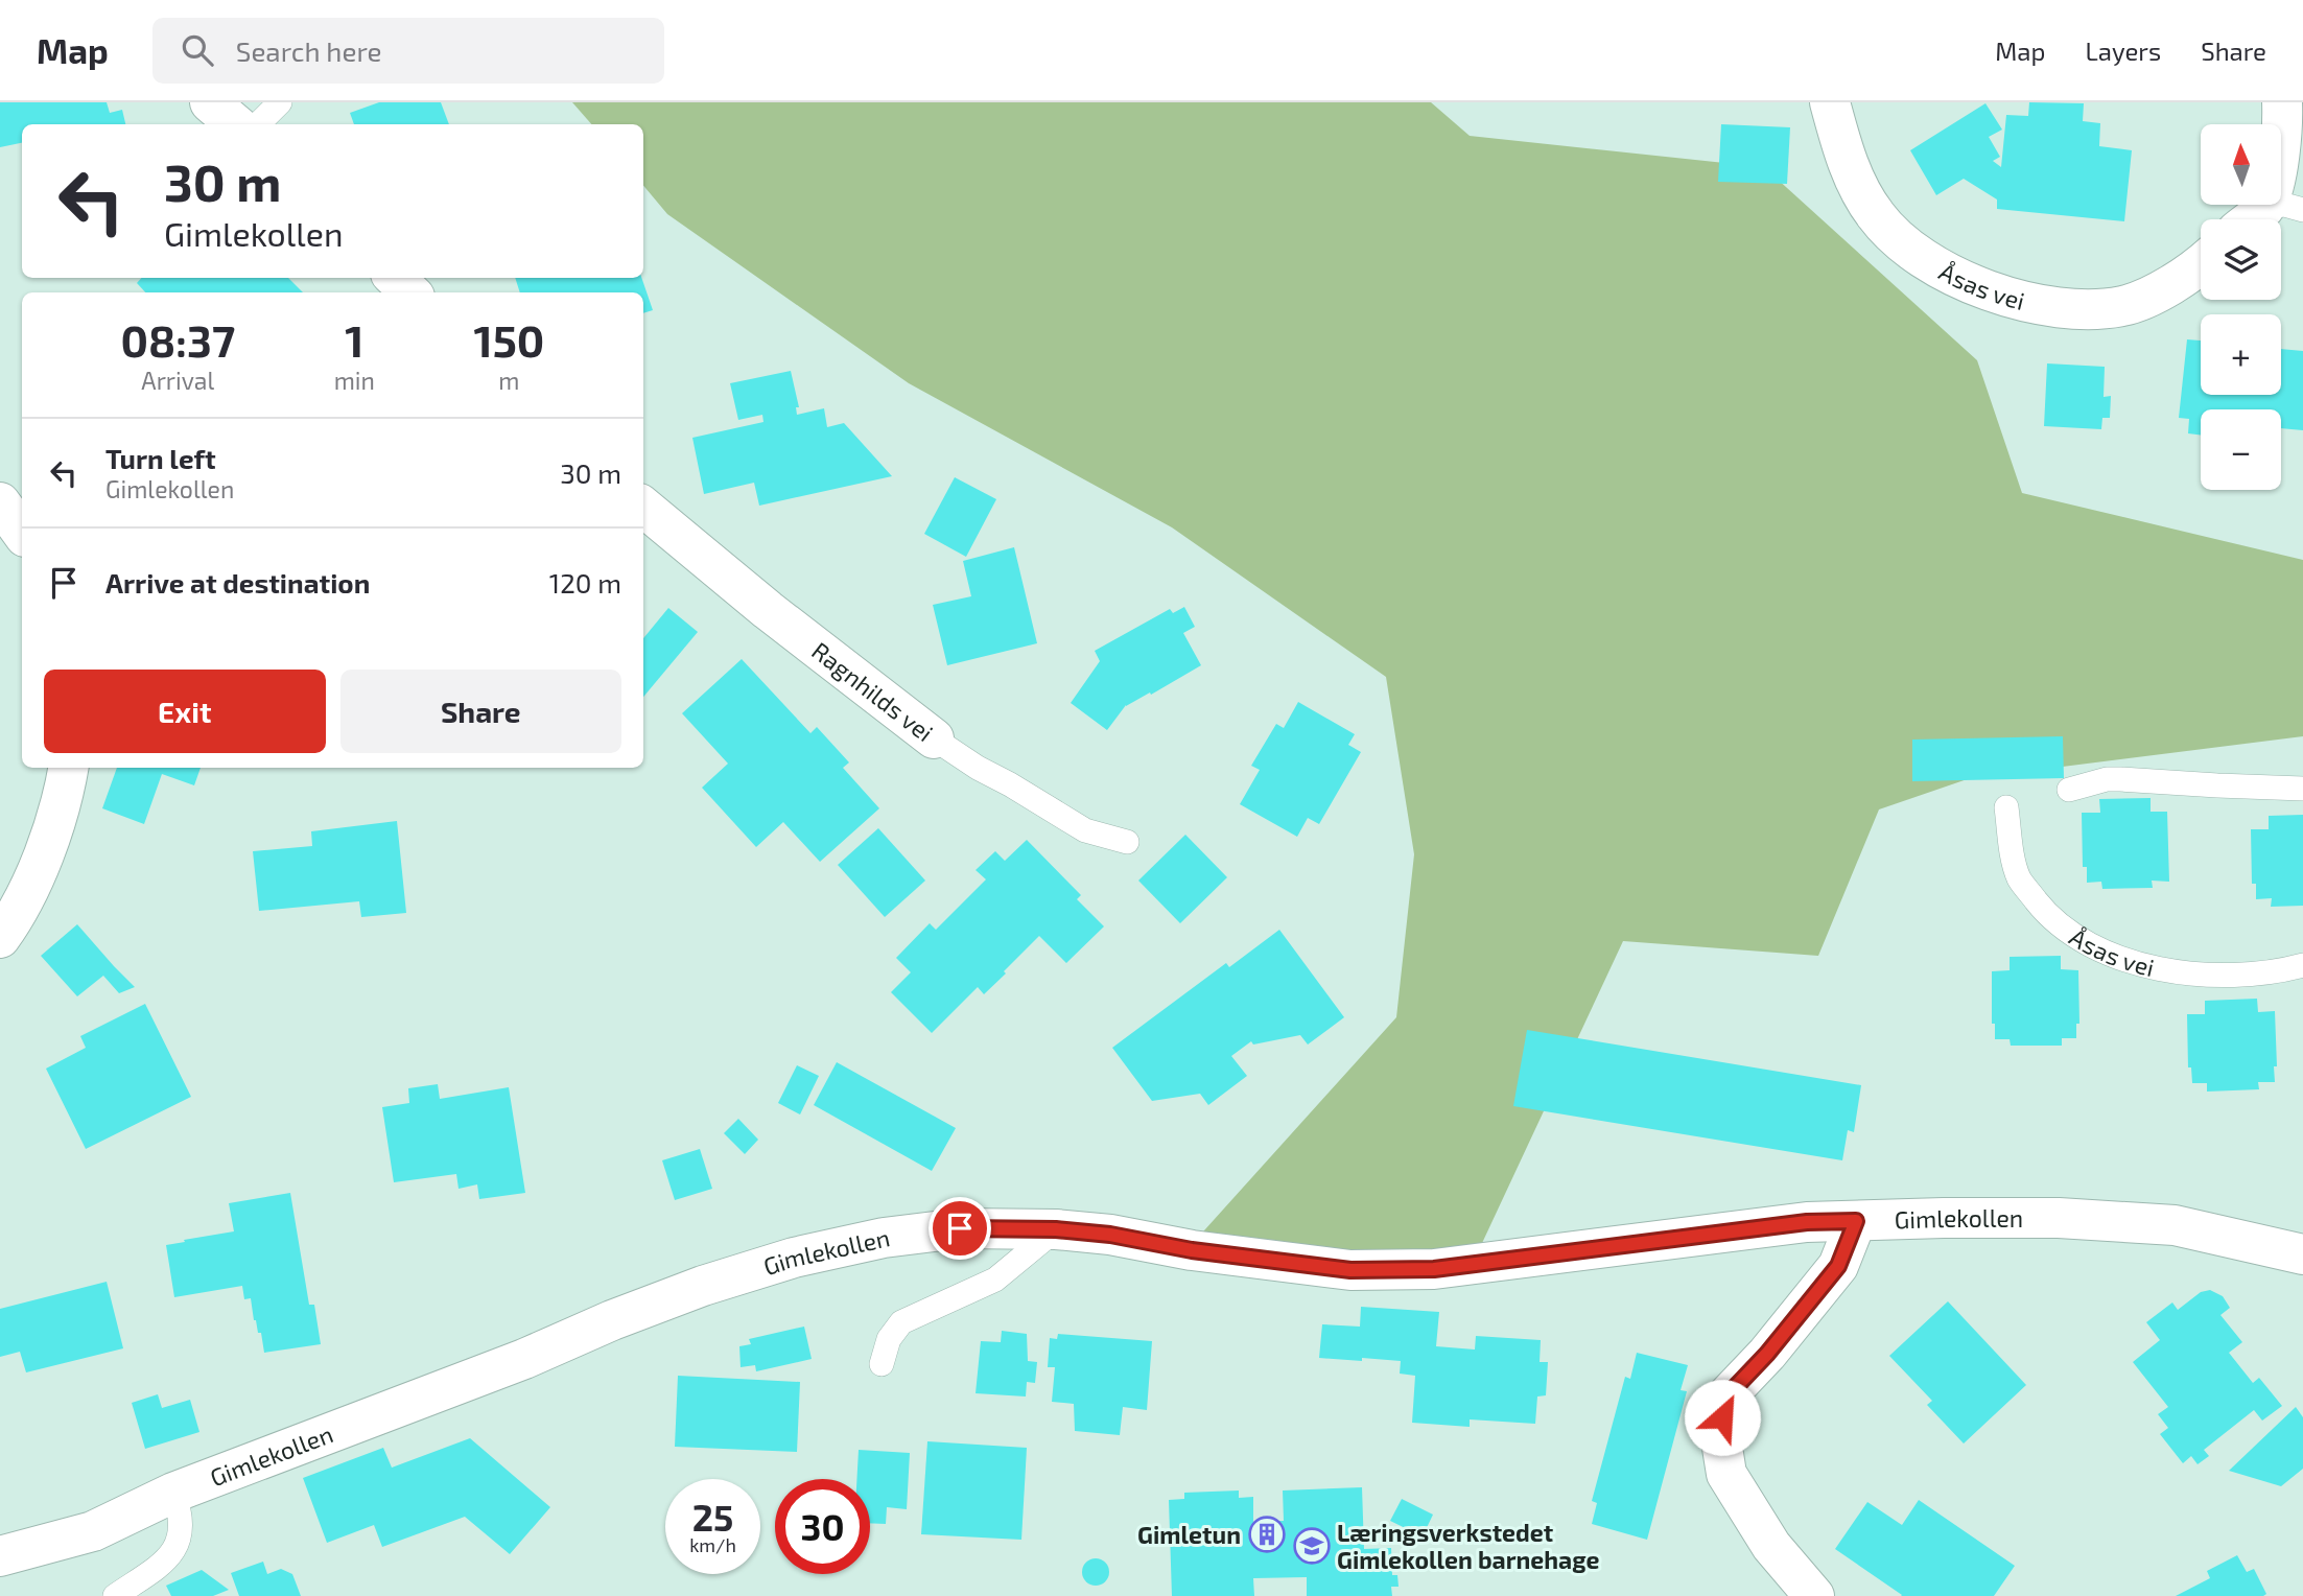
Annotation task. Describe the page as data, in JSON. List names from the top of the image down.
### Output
{
  "streets": {
    "street": ["Åsas vei", "Ragnhilds vei", "Gimlekollen"]
  },
  "places": {
    "building": ["Gimletun"],
    "school or university": ["Læringsverkstedet Gimlekollen barnehage"]
  },
  "north": "top",
  "page": {
    "header": "Map",
    "search": "Search here",
    "nav": ["Map", "Layers", "Share"],
    "map_buttons": ["+", "−"],
    "turn": ["30 m", "Gimlekollen"],
    "eta": [
      "08:37",
      "Arrival",
      "1",
      "min",
      "150",
      "m"
    ],
    "list": [
      {
        "name": "Turn left",
        "note": "Gimlekollen",
        "value": "30 m"
      },
      {
        "name": "Arrive at destination",
        "value": "120 m"
      }
    ],
    "buttons": ["Exit", "Share"],
    "speed": "25 km/h",
    "limit": "30"
  }
}
